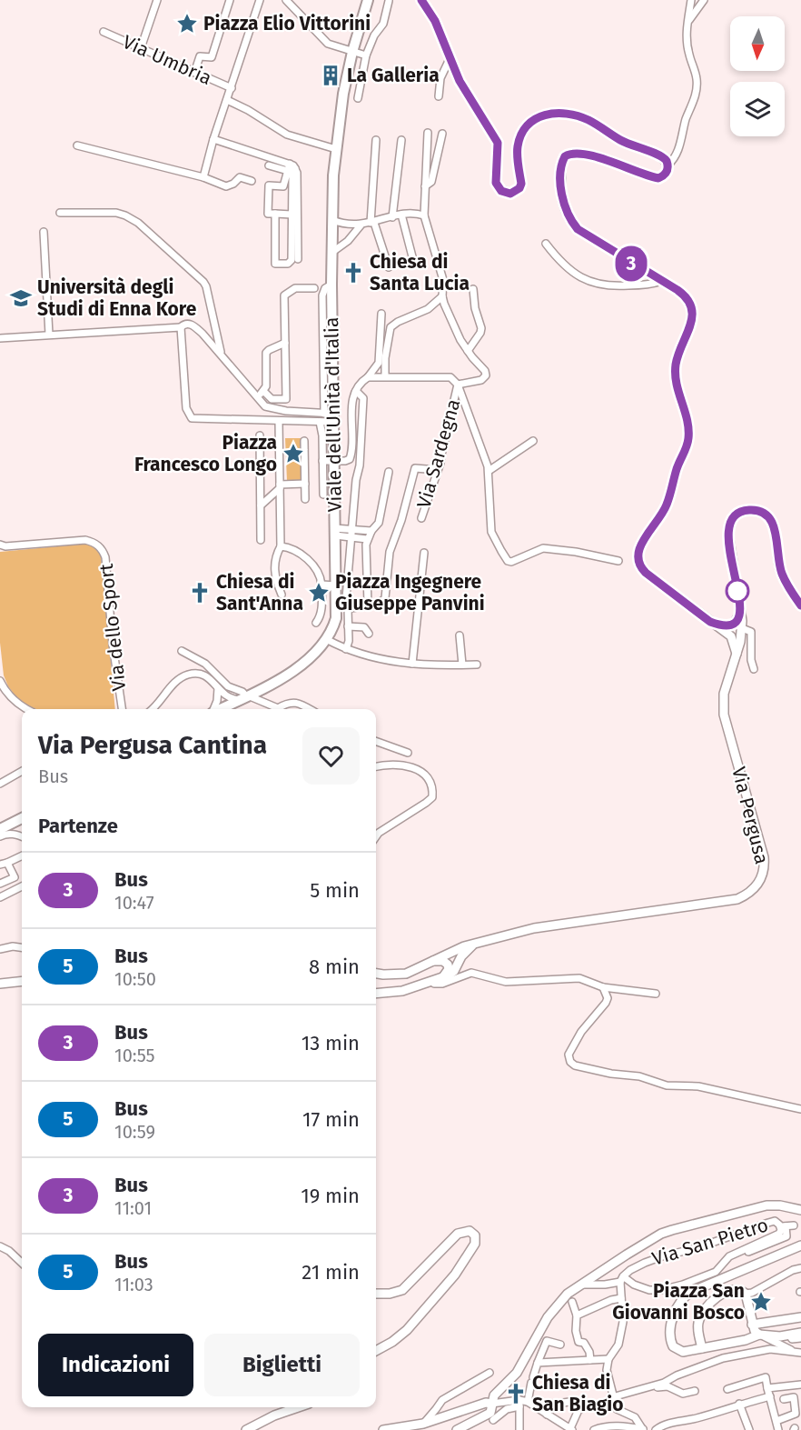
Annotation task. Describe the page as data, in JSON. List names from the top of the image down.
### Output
{
  "streets": {
    "main road": ["Viale dell'Unità d'Italia", "Via Pergusa"],
    "street": [
      "Via Umbria",
      "Via Sardegna",
      "Via dello Sport",
      "Via San Pietro"
    ]
  },
  "places": {
    "place": [
      "Piazza Elio Vittorini",
      "Piazza Francesco Longo",
      "Piazza Ingegnere Giuseppe Panvini",
      "Piazza San Giovanni Bosco"
    ],
    "building": ["La Galleria"],
    "church": ["Chiesa di Santa Lucia", "Chiesa di Sant'Anna", "Chiesa di San Biagio"],
    "school or university": ["Università degli Studi di Enna Kore"]
  },
  "lines": ["bus line 3"],
  "north": "bottom",
  "page": {
    "on_map": "3",
    "heading": [
      ["Via Pergusa Cantina", "Bus"],
      "Partenze"
    ],
    "list": [
      {
        "mark": "3",
        "name": "Bus",
        "note": "10:47",
        "value": "5 min"
      },
      {
        "mark": "5",
        "name": "Bus",
        "note": "10:50",
        "value": "8 min"
      },
      {
        "mark": "3",
        "name": "Bus",
        "note": "10:55",
        "value": "13 min"
      },
      {
        "mark": "5",
        "name": "Bus",
        "note": "10:59",
        "value": "17 min"
      },
      {
        "mark": "3",
        "name": "Bus",
        "note": "11:01",
        "value": "19 min"
      },
      {
        "mark": "5",
        "name": "Bus",
        "note": "11:03",
        "value": "21 min"
      }
    ],
    "buttons": ["Indicazioni", "Biglietti"]
  }
}
